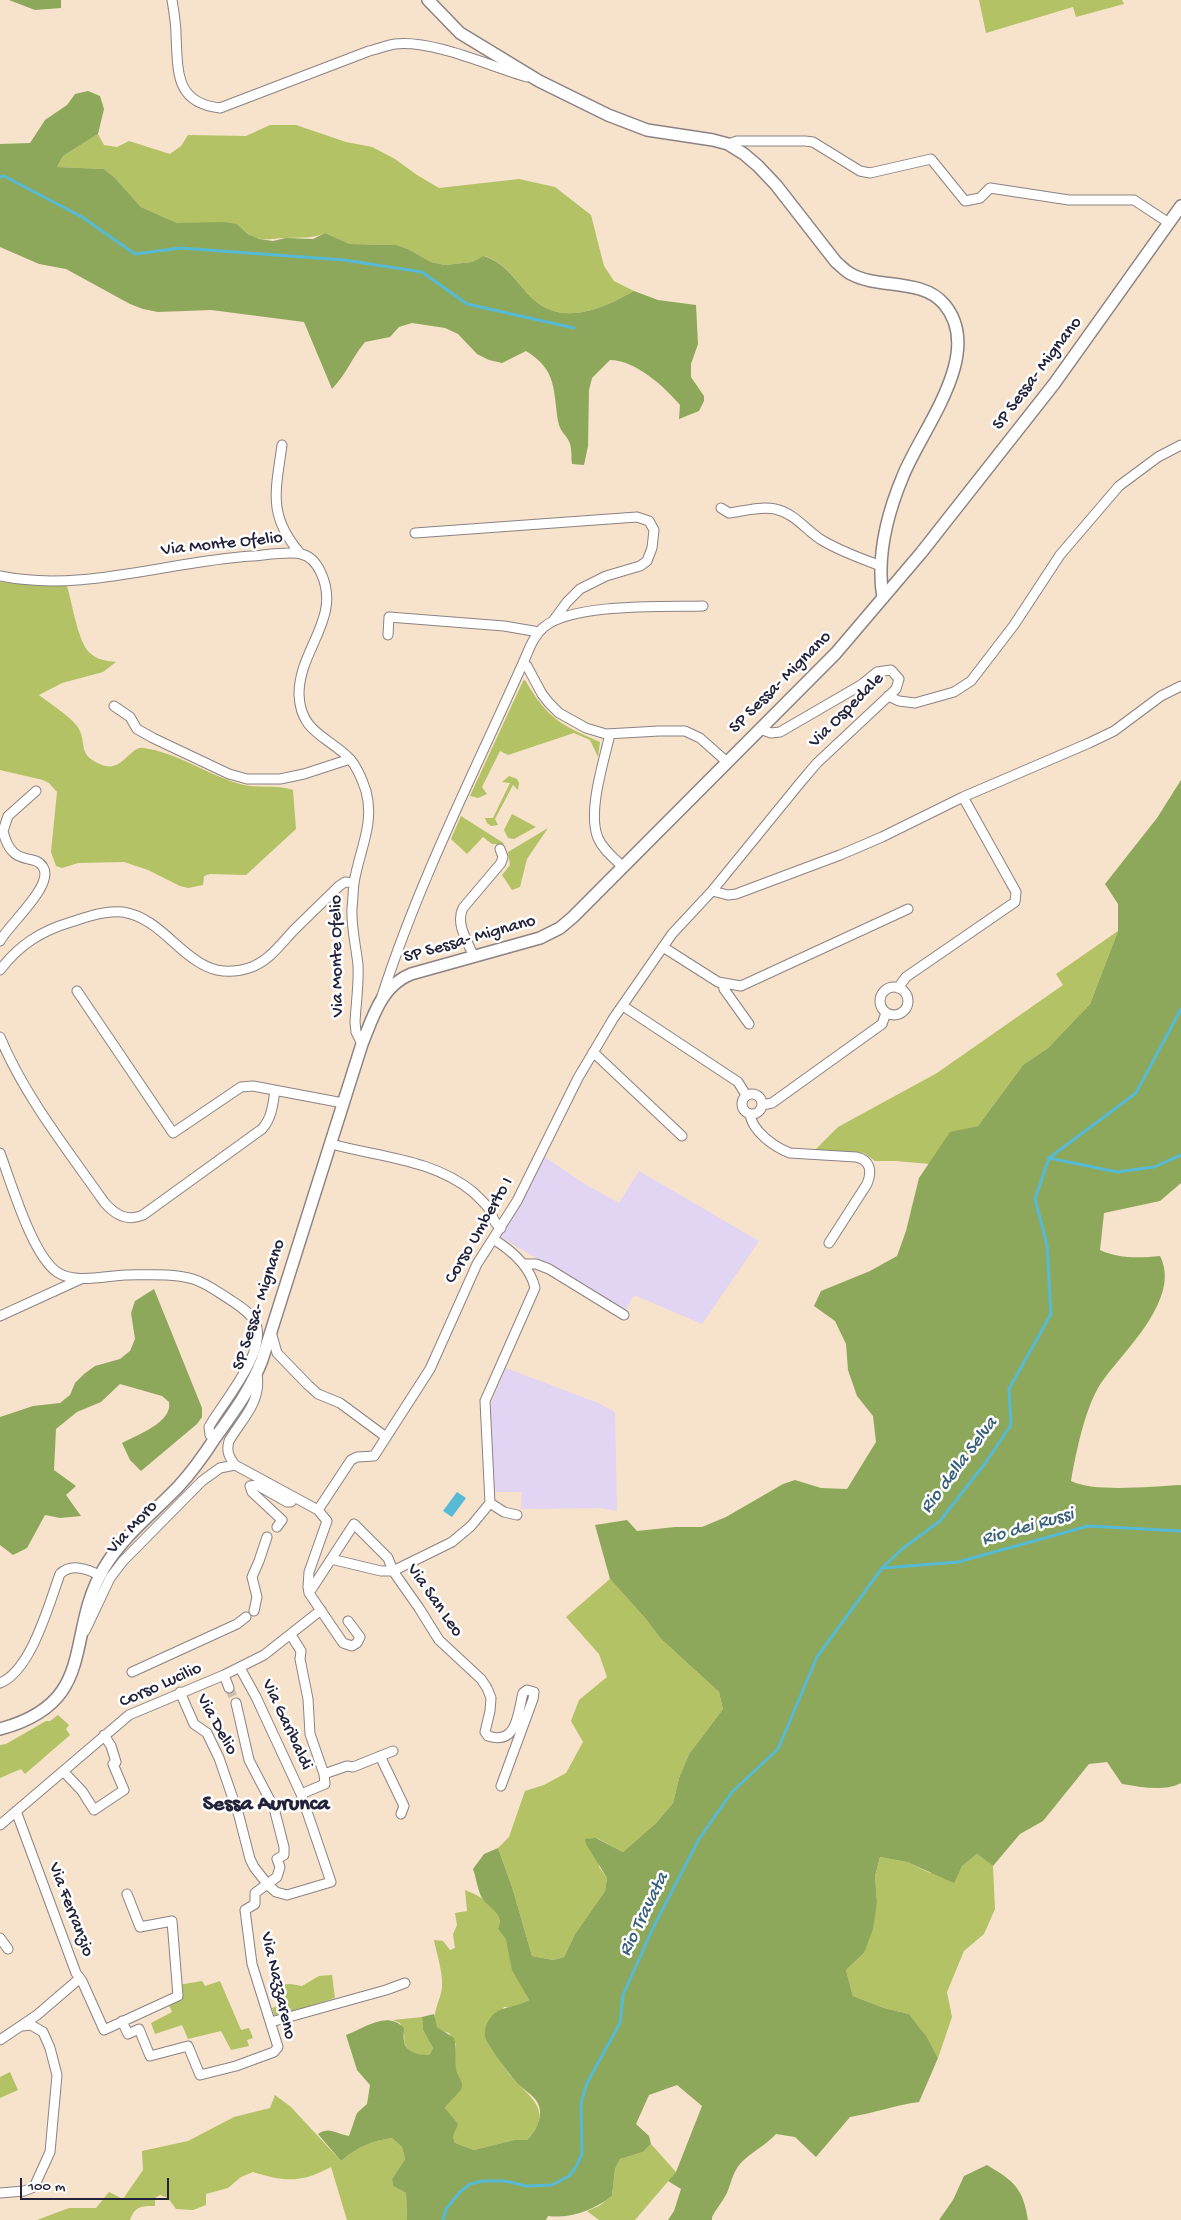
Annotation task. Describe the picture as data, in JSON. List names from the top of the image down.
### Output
{
  "streets": {
    "street": [
      "SP Sessa- Mignano",
      "Via Monte Ofelio",
      "Via Ospedale",
      "Corso Umberto I",
      "Via Moro",
      "Via San Leo",
      "Corso Lucilio",
      "Via Delio",
      "Via Garibaldi",
      "Via Ferranzio",
      "Via Nazzareno"
    ]
  },
  "crossings": [
    ["SP Sessa- Mignano", "Via Monte Ofelio"],
    ["SP Sessa- Mignano", "Via Ospedale"],
    ["SP Sessa- Mignano", "Via Moro"],
    ["Via Ospedale", "Corso Umberto I"],
    ["Corso Lucilio", "Via Delio"],
    ["Corso Lucilio", "Via Garibaldi"],
    ["Corso Lucilio", "Via Ferranzio"],
    ["Via Delio", "Via Garibaldi"],
    ["Via Delio", "Via Nazzareno"],
    ["Via Garibaldi", "Via Nazzareno"]
  ],
  "districts": ["Sessa Aurunca"],
  "water": ["Rio della Selva", "Rio dei Russi", "Rio Travata"],
  "scale_bar": "100 m"
}
